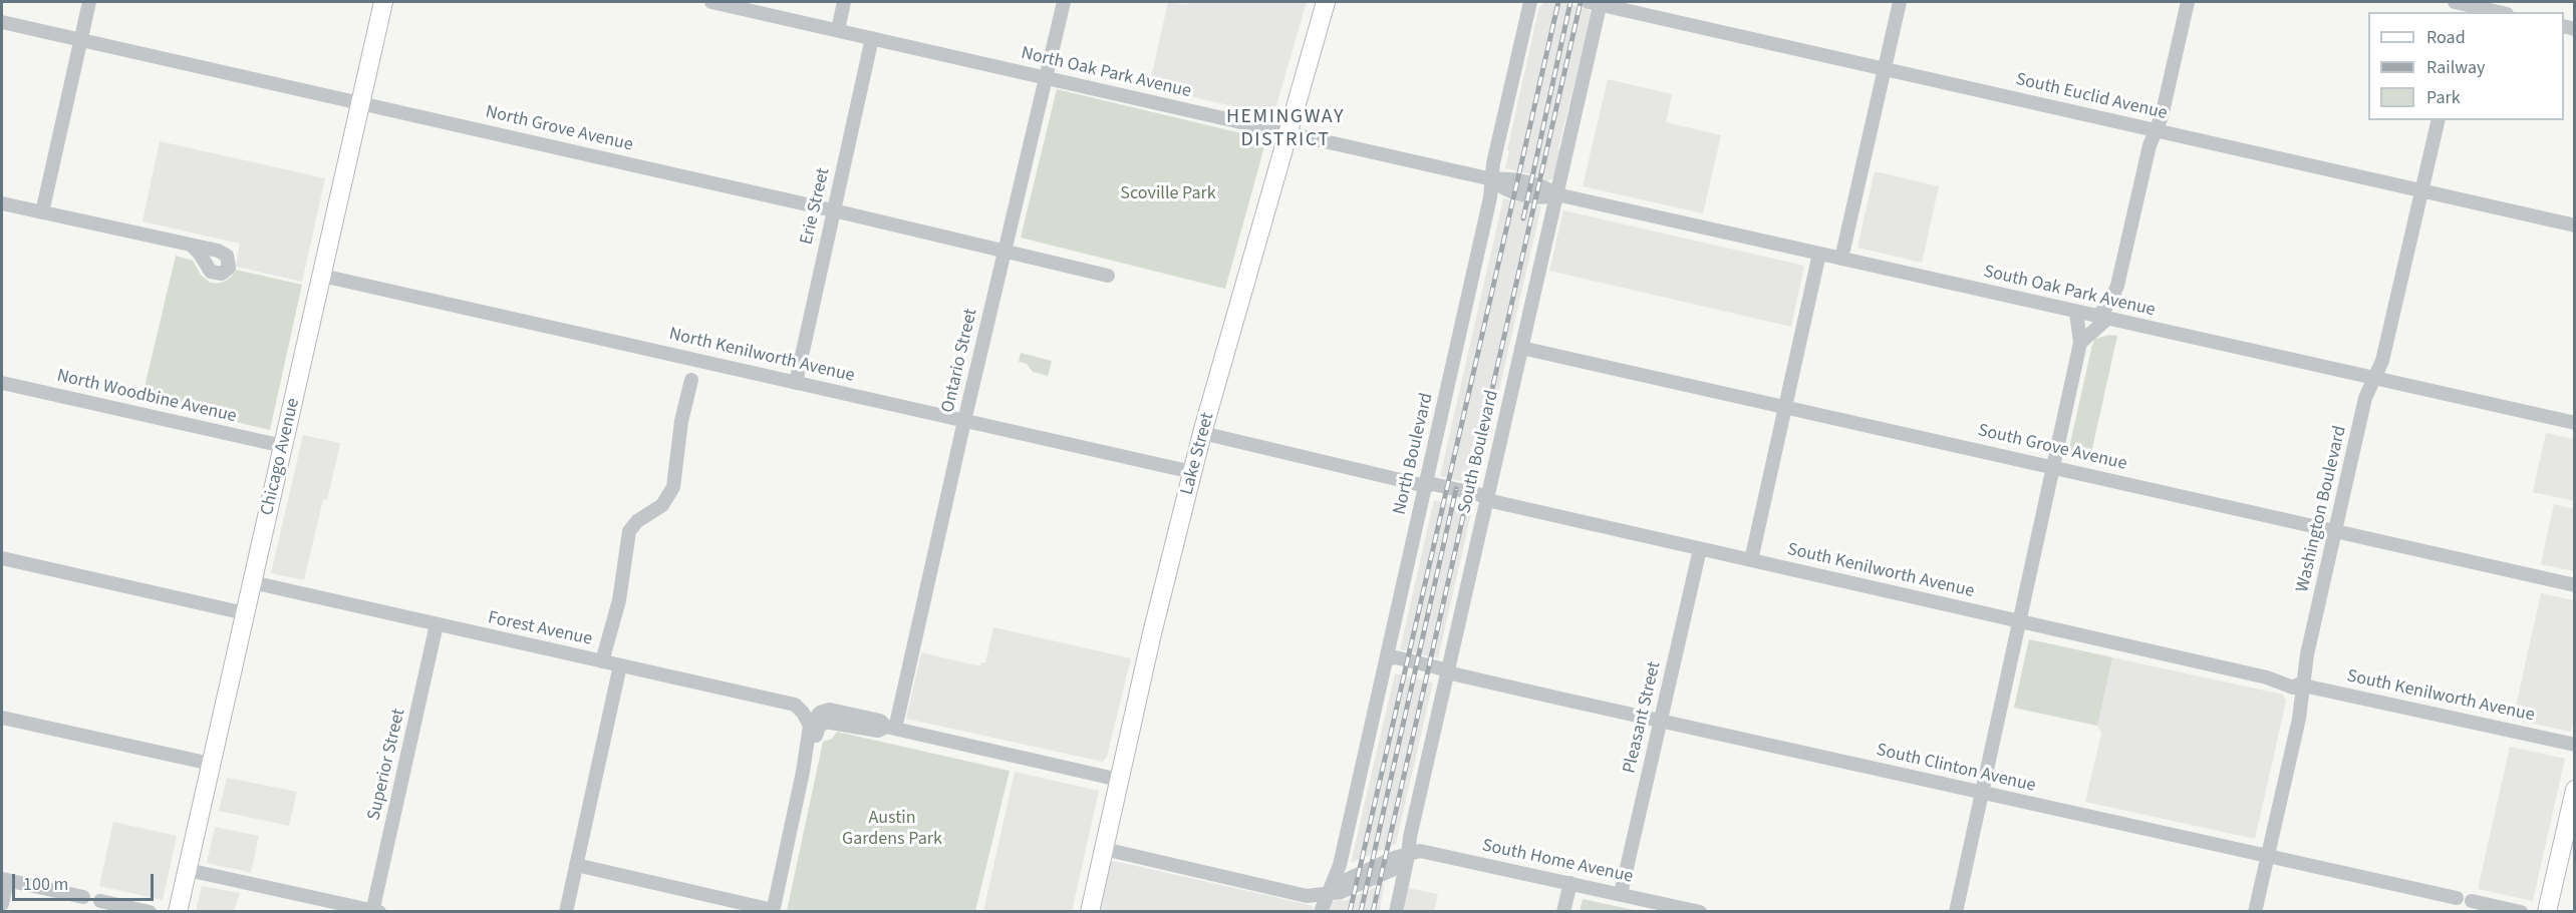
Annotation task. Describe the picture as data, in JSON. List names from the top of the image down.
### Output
{
  "streets": {
    "main road": ["Lake Street", "Chicago Avenue"],
    "street": [
      "North Oak Park Avenue",
      "South Euclid Avenue",
      "North Grove Avenue",
      "Erie Street",
      "South Oak Park Avenue",
      "North Kenilworth Avenue",
      "Ontario Street",
      "North Woodbine Avenue",
      "South Grove Avenue",
      "South Boulevard",
      "North Boulevard",
      "Washington Boulevard",
      "South Kenilworth Avenue",
      "Forest Avenue",
      "Pleasant Street",
      "Superior Street",
      "South Clinton Avenue",
      "South Home Avenue"
    ]
  },
  "crossings": [
    ["North Oak Park Avenue", "Erie Street"],
    ["North Oak Park Avenue", "South Oak Park Avenue"],
    ["North Oak Park Avenue", "Ontario Street"],
    ["North Oak Park Avenue", "South Boulevard"],
    ["North Oak Park Avenue", "Lake Street"],
    ["North Oak Park Avenue", "North Boulevard"],
    ["South Euclid Avenue", "South Boulevard"],
    ["South Euclid Avenue", "Washington Boulevard"],
    ["North Grove Avenue", "Erie Street"],
    ["North Grove Avenue", "Ontario Street"],
    ["North Grove Avenue", "Chicago Avenue"],
    ["Erie Street", "North Kenilworth Avenue"],
    ["South Oak Park Avenue", "South Boulevard"],
    ["South Oak Park Avenue", "Washington Boulevard"],
    ["North Kenilworth Avenue", "Ontario Street"],
    ["North Kenilworth Avenue", "Lake Street"],
    ["North Kenilworth Avenue", "Chicago Avenue"],
    ["North Woodbine Avenue", "Chicago Avenue"],
    ["South Grove Avenue", "South Boulevard"],
    ["South Grove Avenue", "Washington Boulevard"],
    ["South Boulevard", "South Kenilworth Avenue"],
    ["South Boulevard", "South Clinton Avenue"],
    ["South Boulevard", "South Home Avenue"],
    ["North Boulevard", "South Clinton Avenue"],
    ["North Boulevard", "South Home Avenue"],
    ["Chicago Avenue", "Forest Avenue"],
    ["Washington Boulevard", "South Kenilworth Avenue"],
    ["Washington Boulevard", "South Clinton Avenue"],
    ["South Kenilworth Avenue", "Pleasant Street"],
    ["Forest Avenue", "Superior Street"],
    ["Pleasant Street", "South Clinton Avenue"],
    ["Pleasant Street", "South Home Avenue"]
  ],
  "districts": ["HEMINGWAY DISTRICT"],
  "parks": ["Scoville Park", "Austin Gardens Park"],
  "legend": ["Road", "Railway", "Park"],
  "scale_bar": "100 m"
}
